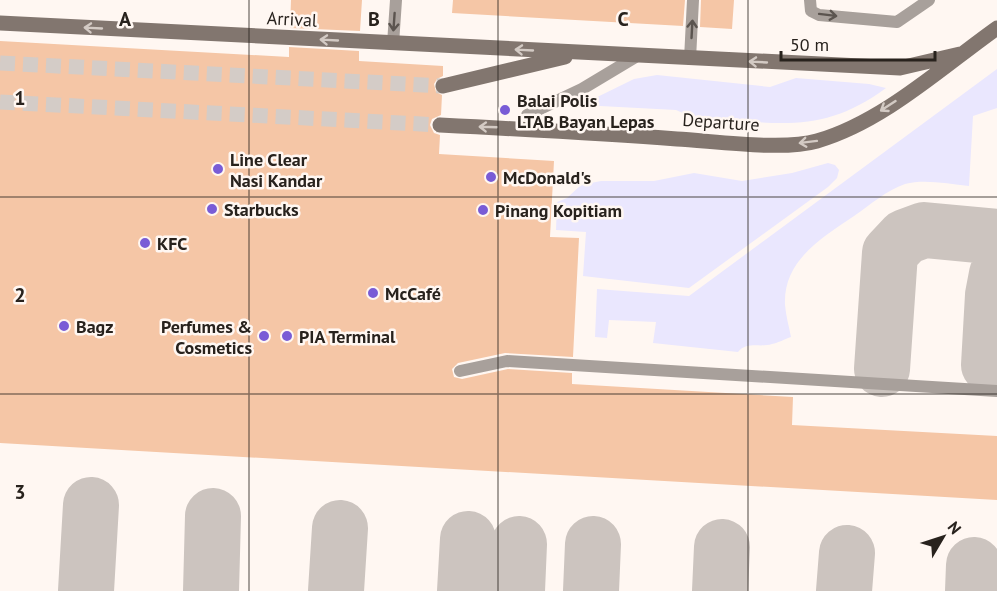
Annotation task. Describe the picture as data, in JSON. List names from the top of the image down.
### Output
{
  "streets": {
    "street": ["Arrival", "Departure"]
  },
  "crossings": [
    ["Arrival", "Departure"]
  ],
  "one_way": ["Arrival", "Departure"],
  "places": [
    "Balai Polis LTAB Bayan Lepas",
    "Line Clear Nasi Kandar",
    "McDonald's",
    "Starbucks",
    "Pinang Kopitiam",
    "KFC",
    "McCafé",
    "Bagz",
    "Perfumes & Cosmetics",
    "PIA Terminal"
  ],
  "scale_bar": "50 m",
  "north": "top right",
  "grid": {
    "columns": ["A", "B", "C"],
    "rows": ["1", "2", "3"]
  }
}
